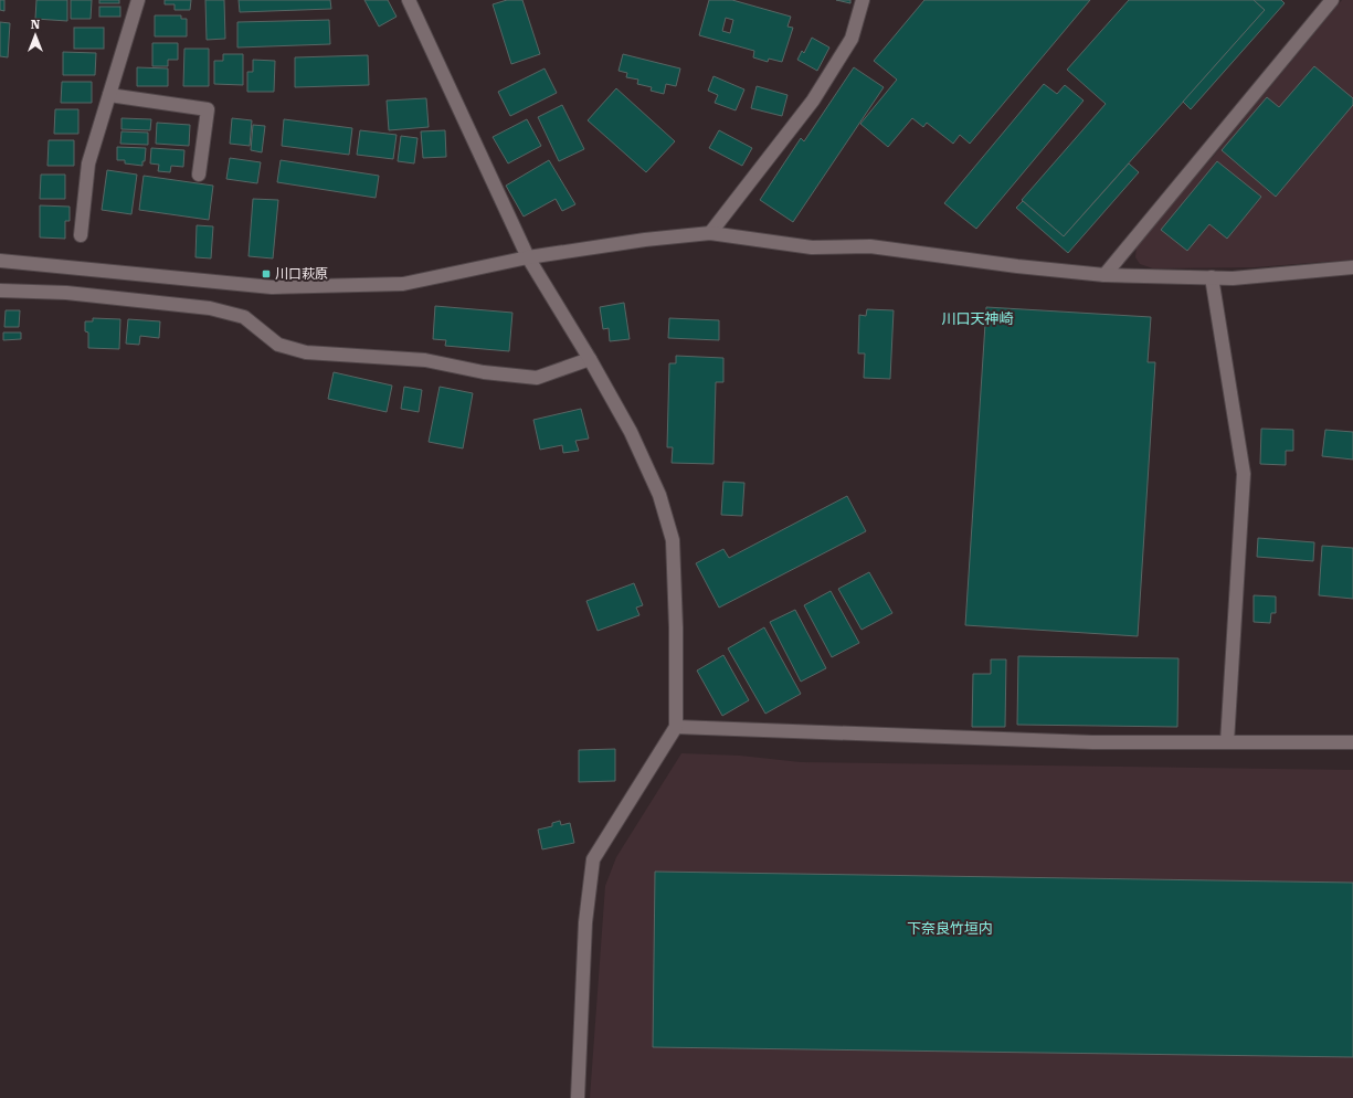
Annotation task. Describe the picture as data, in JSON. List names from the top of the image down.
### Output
{
  "districts": ["川口天神崎", "下奈良竹垣内"],
  "places": {
    "transit": ["川口萩原"]
  },
  "north": "top"
}
